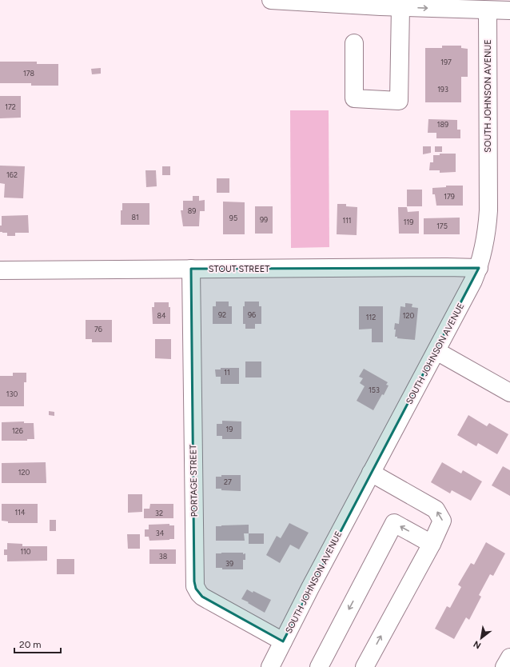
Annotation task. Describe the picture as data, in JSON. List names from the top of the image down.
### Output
{
  "streets": {
    "street": ["SOUTH JOHNSON AVENUE", "STOUT STREET", "PORTAGE STREET"]
  },
  "crossings": [
    ["SOUTH JOHNSON AVENUE", "STOUT STREET"],
    ["SOUTH JOHNSON AVENUE", "PORTAGE STREET"],
    ["STOUT STREET", "PORTAGE STREET"]
  ],
  "house_numbers": [
    "197",
    "178",
    "193",
    "172",
    "189",
    "162",
    "179",
    "89",
    "81",
    "95",
    "99",
    "111",
    "119",
    "175",
    "92",
    "96",
    "84",
    "120",
    "112",
    "76",
    "11",
    "153",
    "130",
    "19",
    "126",
    "120",
    "27",
    "114",
    "32",
    "34",
    "110",
    "38",
    "39"
  ],
  "scale_bar": "20 m",
  "north": "bottom left"
}
